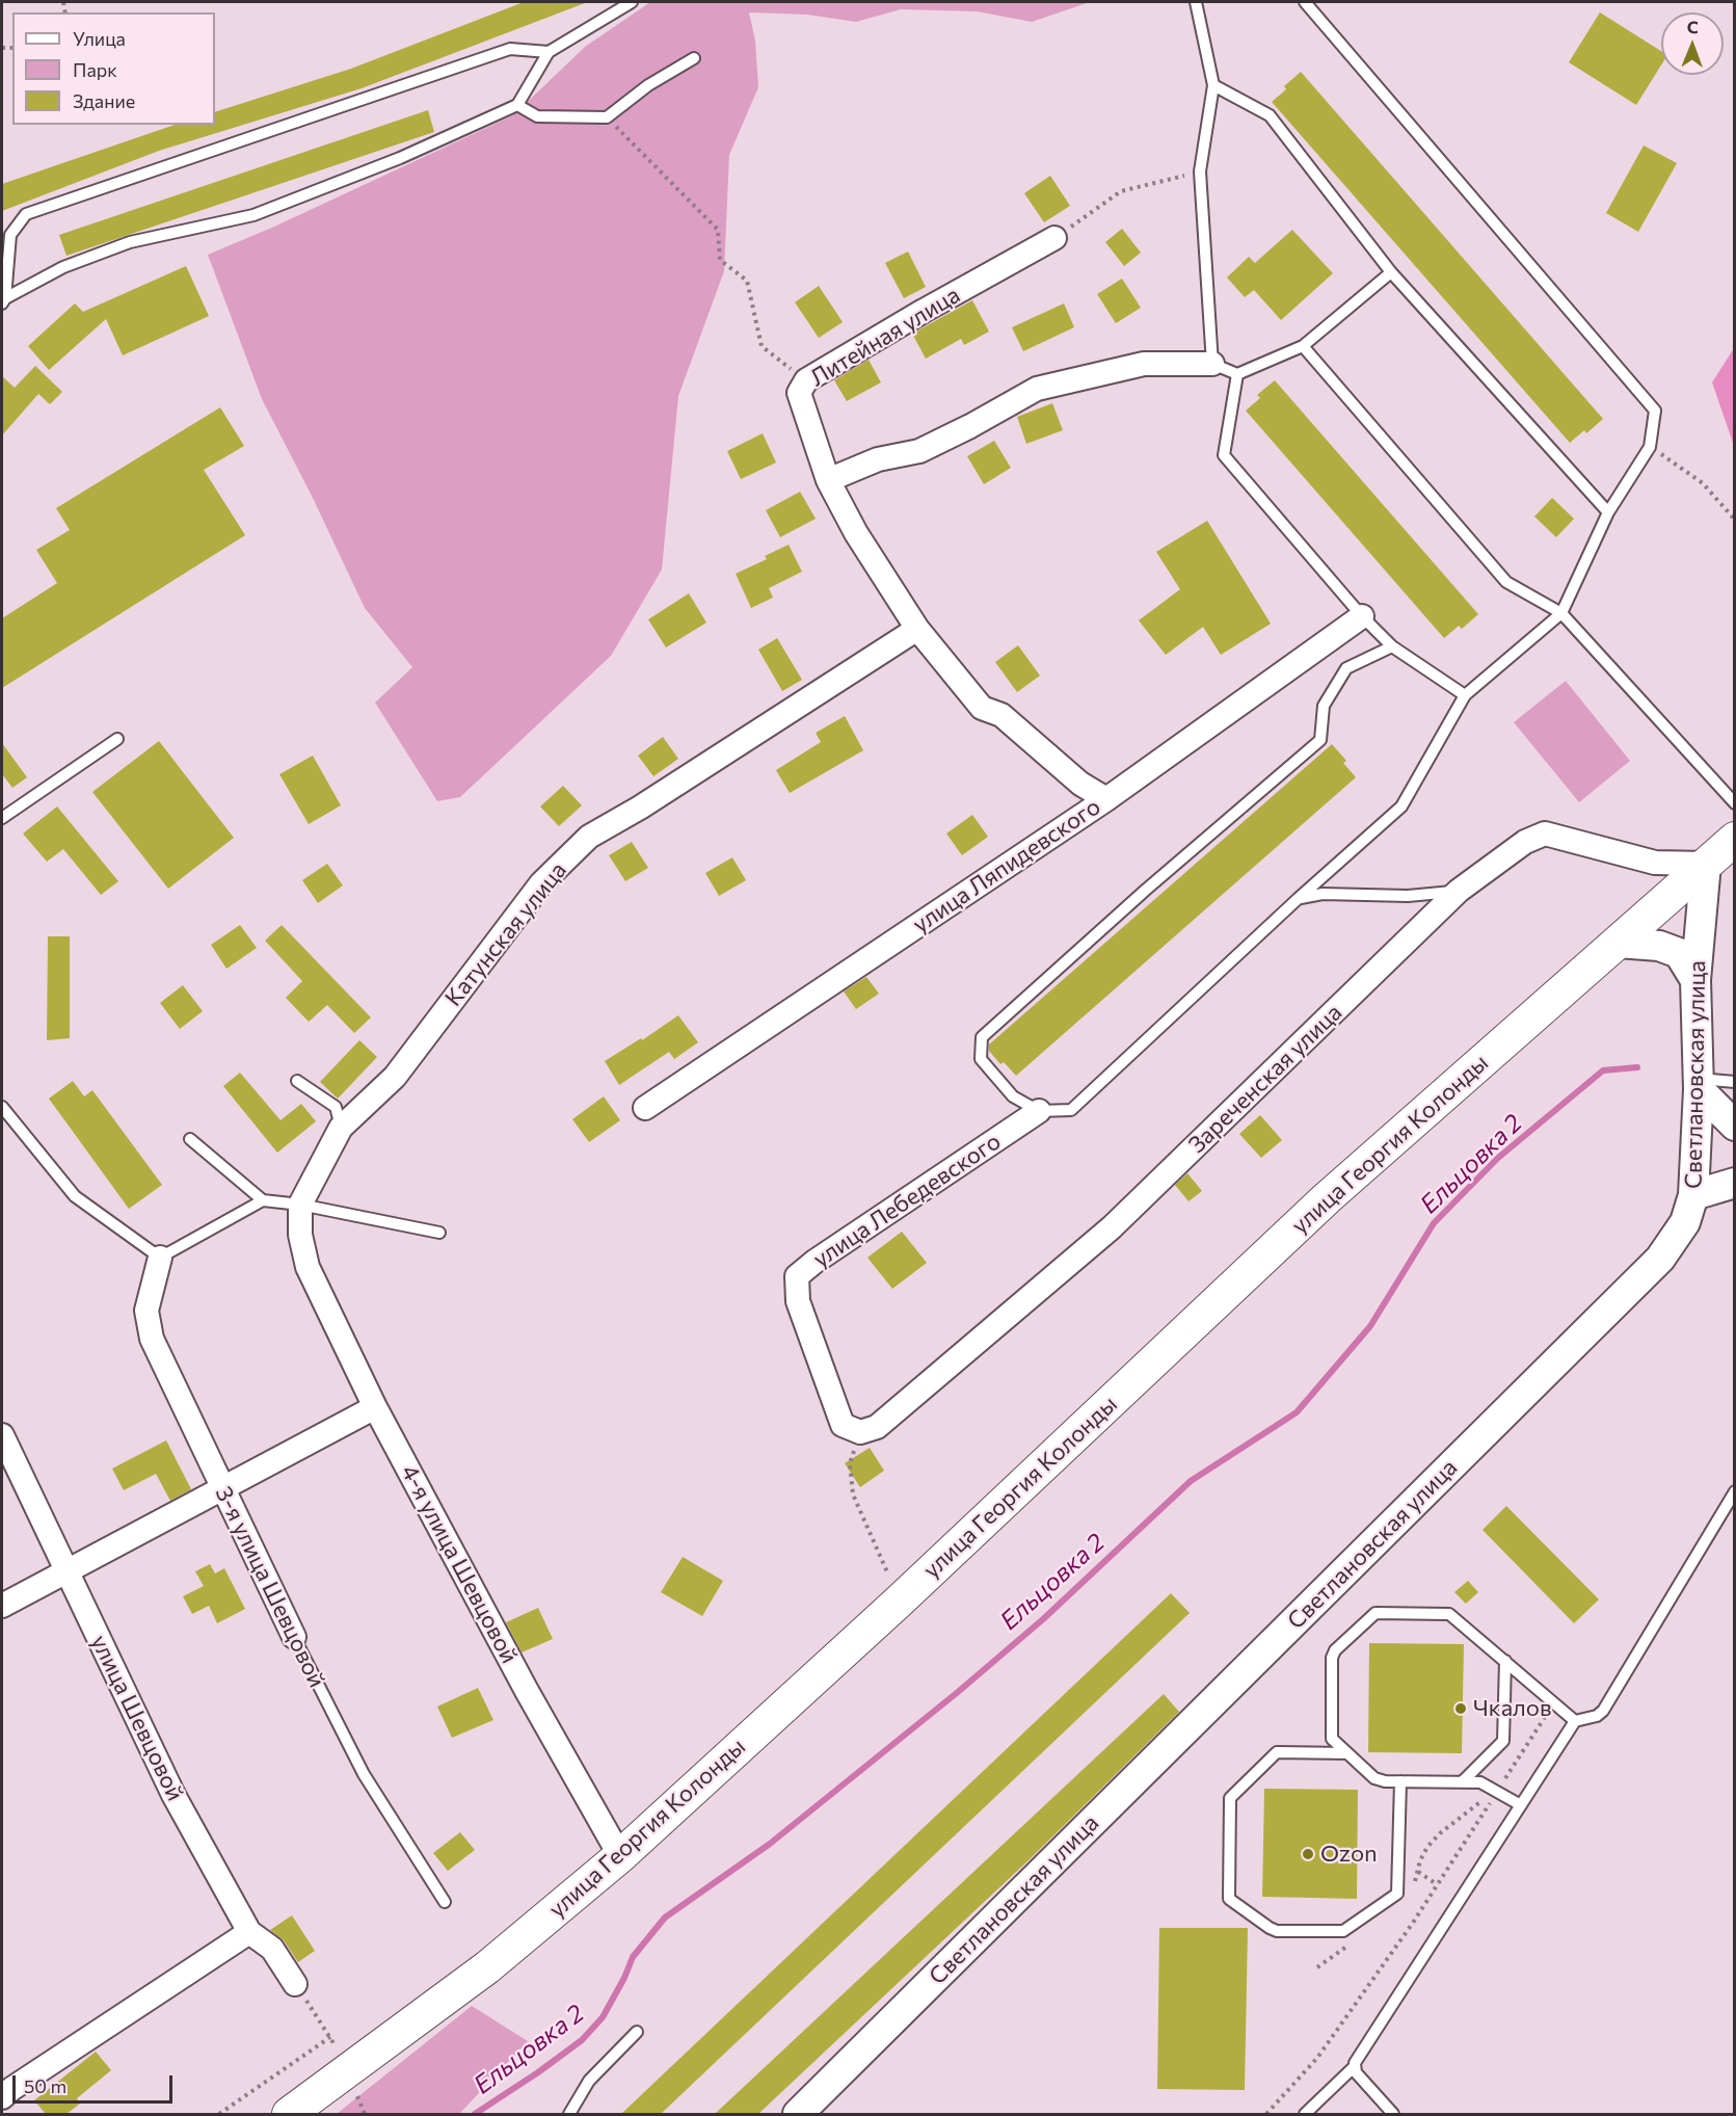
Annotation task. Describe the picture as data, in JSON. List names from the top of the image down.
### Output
{
  "streets": {
    "main road": ["улица Георгия Колонды"],
    "street": [
      "Литейная улица",
      "улица Ляпидевского",
      "Катунская улица",
      "Светлановская улица",
      "Зареченская улица",
      "улица Лебедевского",
      "4-я улица Шевцовой",
      "3-я улица Шевцовой",
      "улица Шевцовой"
    ]
  },
  "crossings": [
    ["Литейная улица", "улица Ляпидевского"],
    ["Литейная улица", "Катунская улица"],
    ["Катунская улица", "4-я улица Шевцовой"],
    ["Светлановская улица", "Зареченская улица"],
    ["Светлановская улица", "улица Георгия Колонды"],
    ["Зареченская улица", "улица Георгия Колонды"],
    ["Зареченская улица", "улица Лебедевского"],
    ["улица Георгия Колонды", "4-я улица Шевцовой"]
  ],
  "water": ["Ельцовка 2"],
  "places": ["Чкалов", "Ozon"],
  "legend": ["Улица", "Парк", "Здание"],
  "scale_bar": "50 m",
  "north": "top"
}
